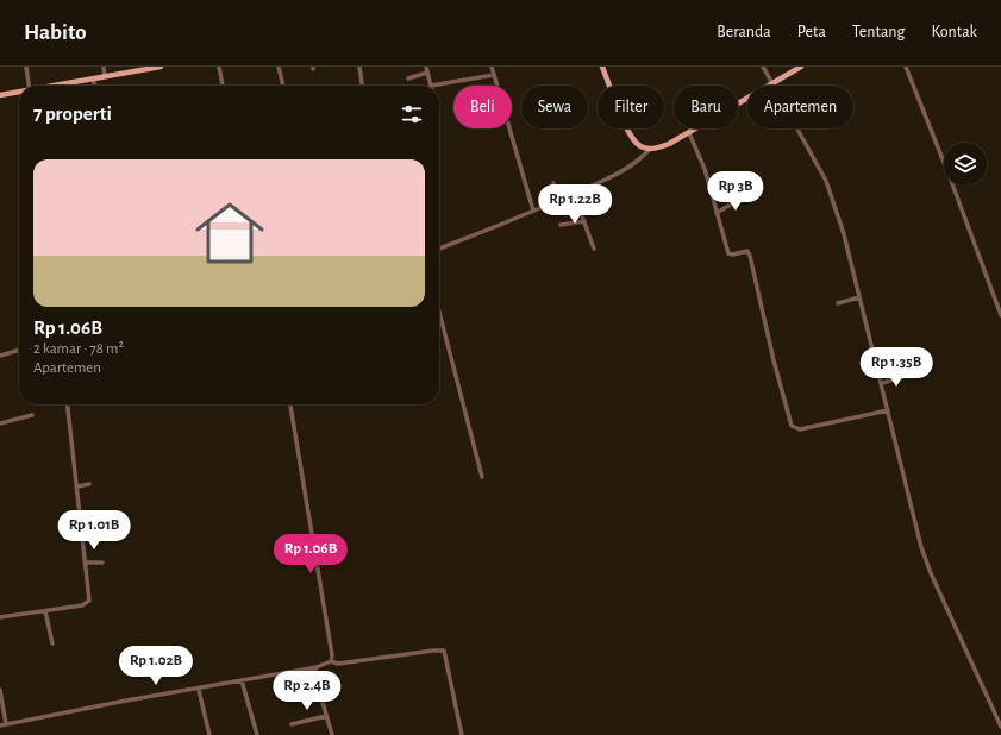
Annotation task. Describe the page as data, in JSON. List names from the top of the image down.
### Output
{
  "page": {
    "header": "Habito",
    "nav": [
      "Beranda",
      "Peta",
      "Tentang",
      "Kontak"
    ],
    "chip": [
      "Beli",
      "Sewa",
      "Filter",
      "Baru",
      "Apartemen"
    ],
    "heading": "7 properti",
    "list": [
      {
        "name": "Rp 1.06B",
        "note": "2 kamar · 78 m² · Apartemen"
      }
    ],
    "price": [
      "Rp 3B",
      "Rp 1.22B",
      "Rp 1.35B",
      "Rp 1.01B",
      "Rp 1.06B",
      "Rp 1.02B",
      "Rp 2.4B"
    ]
  }
}
